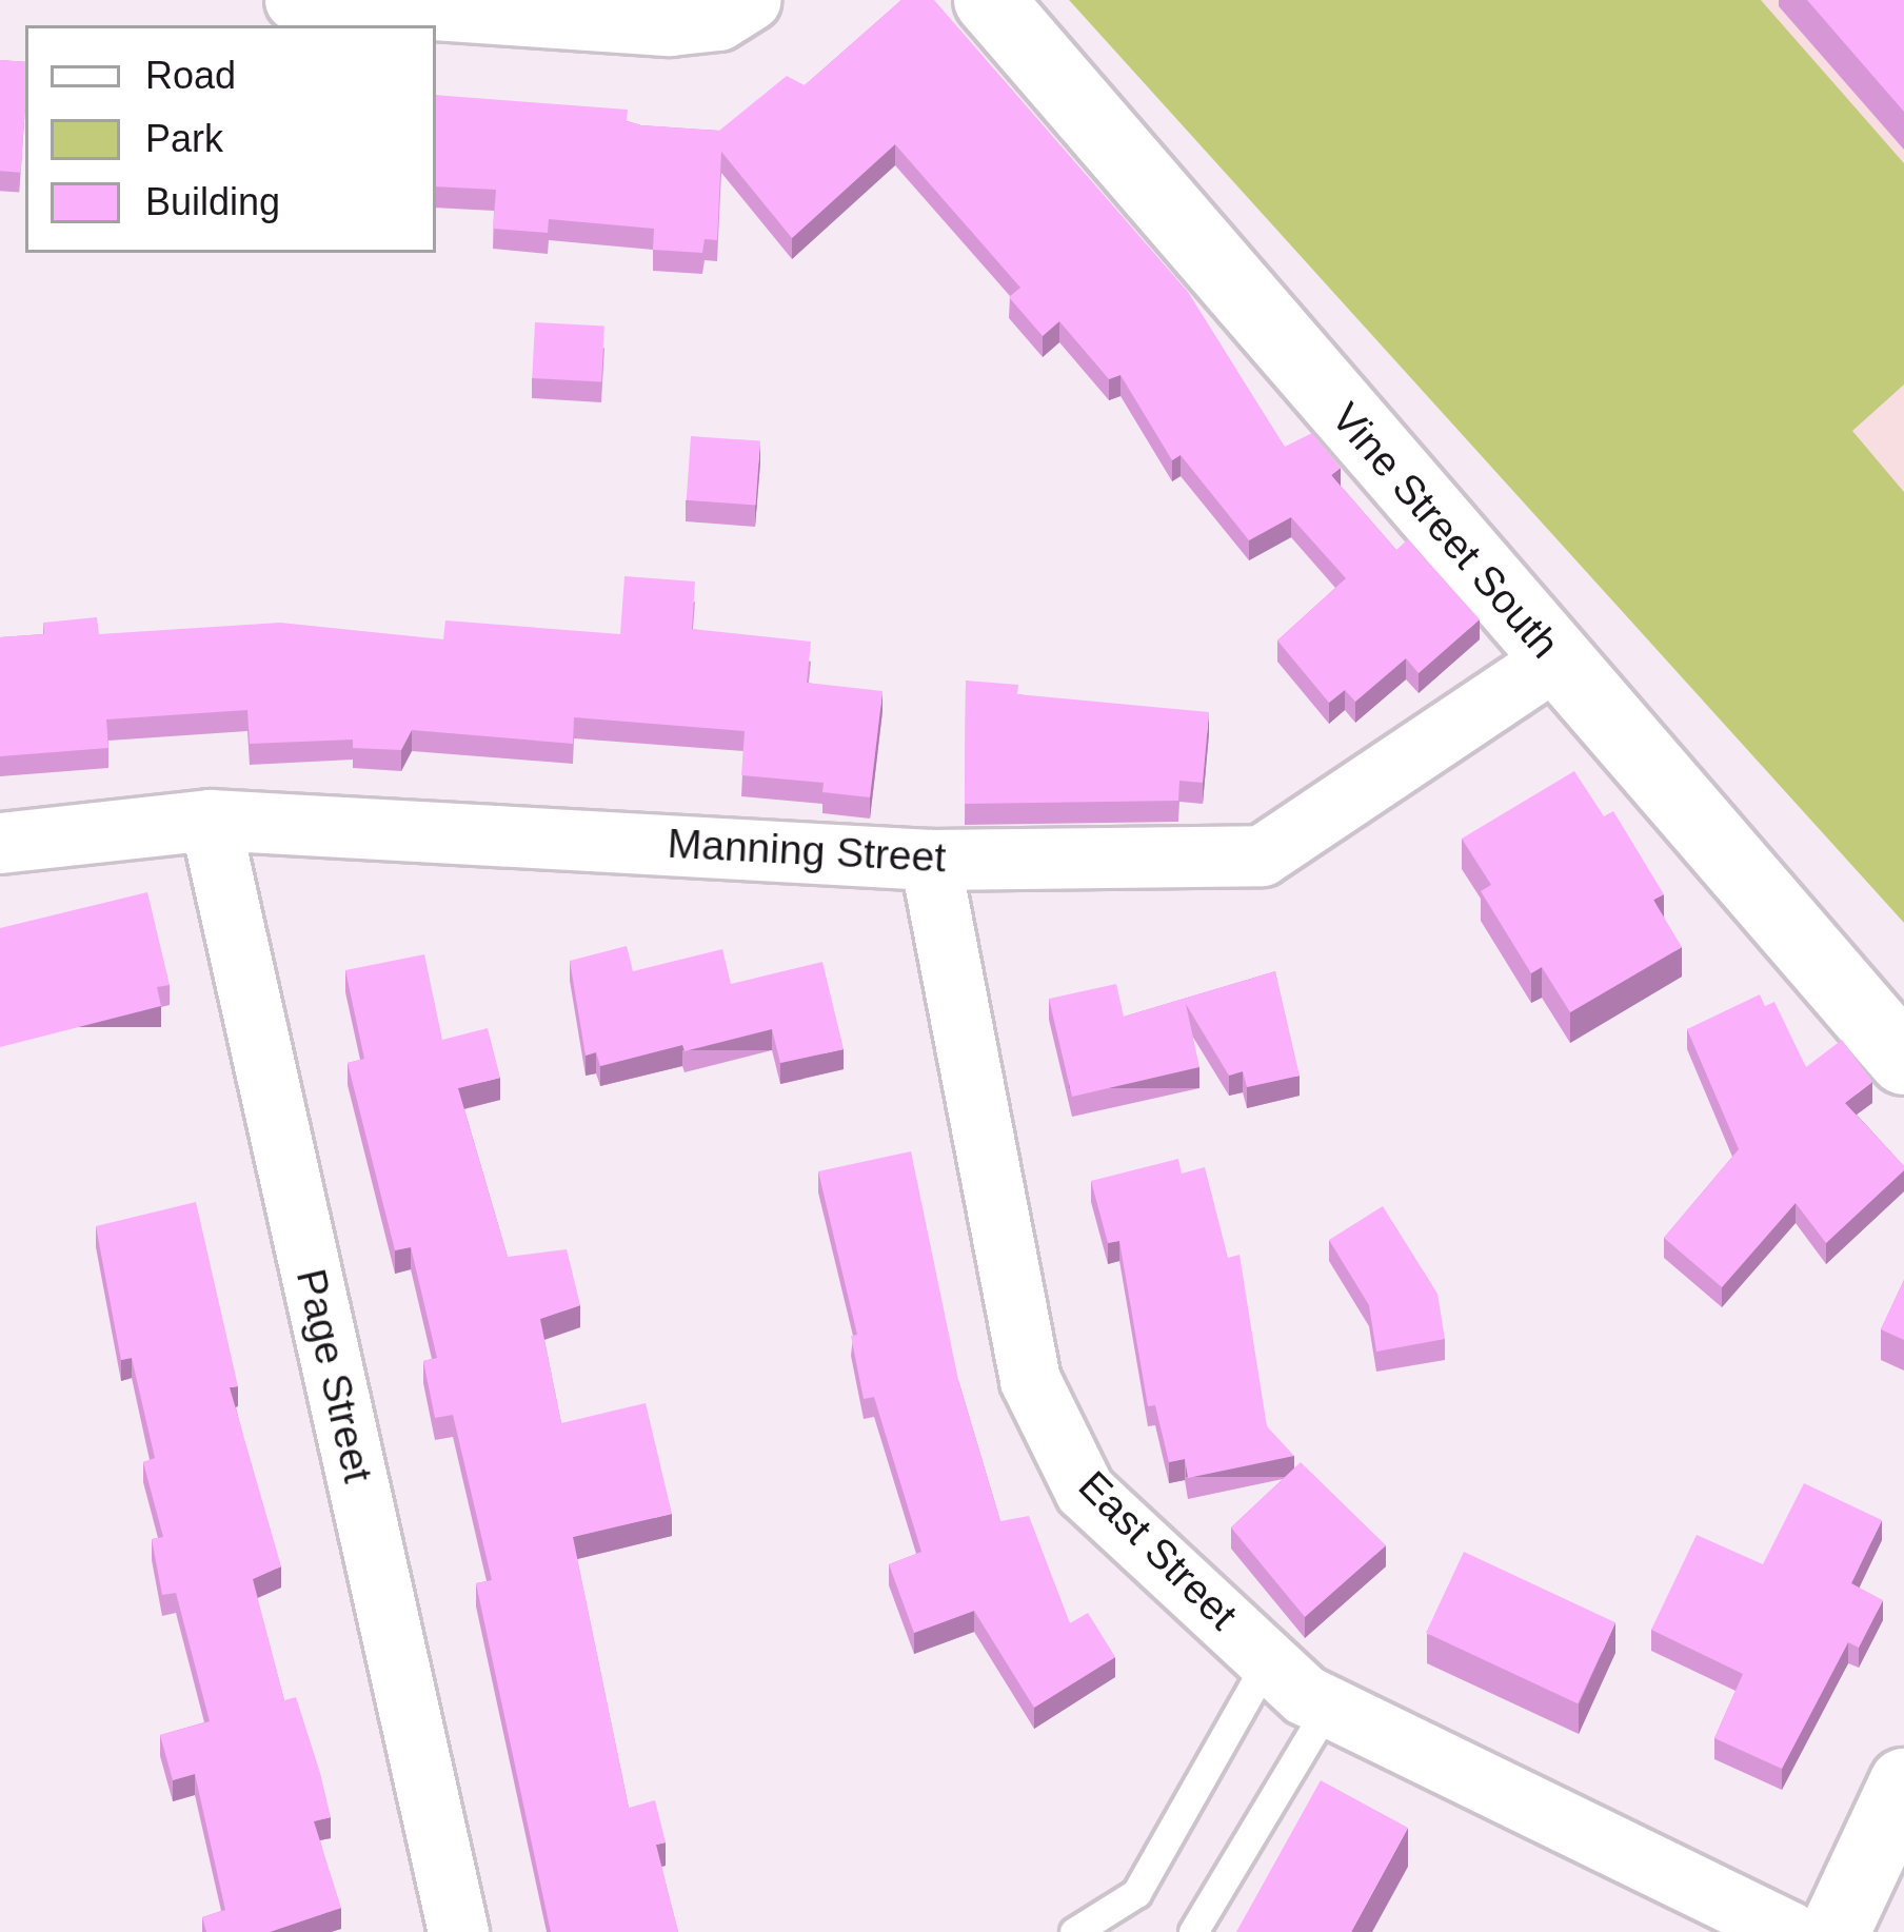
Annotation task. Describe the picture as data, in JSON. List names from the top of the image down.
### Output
{
  "streets": {
    "street": [
      "Vine Street South",
      "Manning Street",
      "Page Street",
      "East Street"
    ]
  },
  "crossings": [
    ["Vine Street South", "Manning Street"],
    ["Manning Street", "Page Street"],
    ["Manning Street", "East Street"]
  ],
  "legend": ["Road", "Park", "Building"]
}
